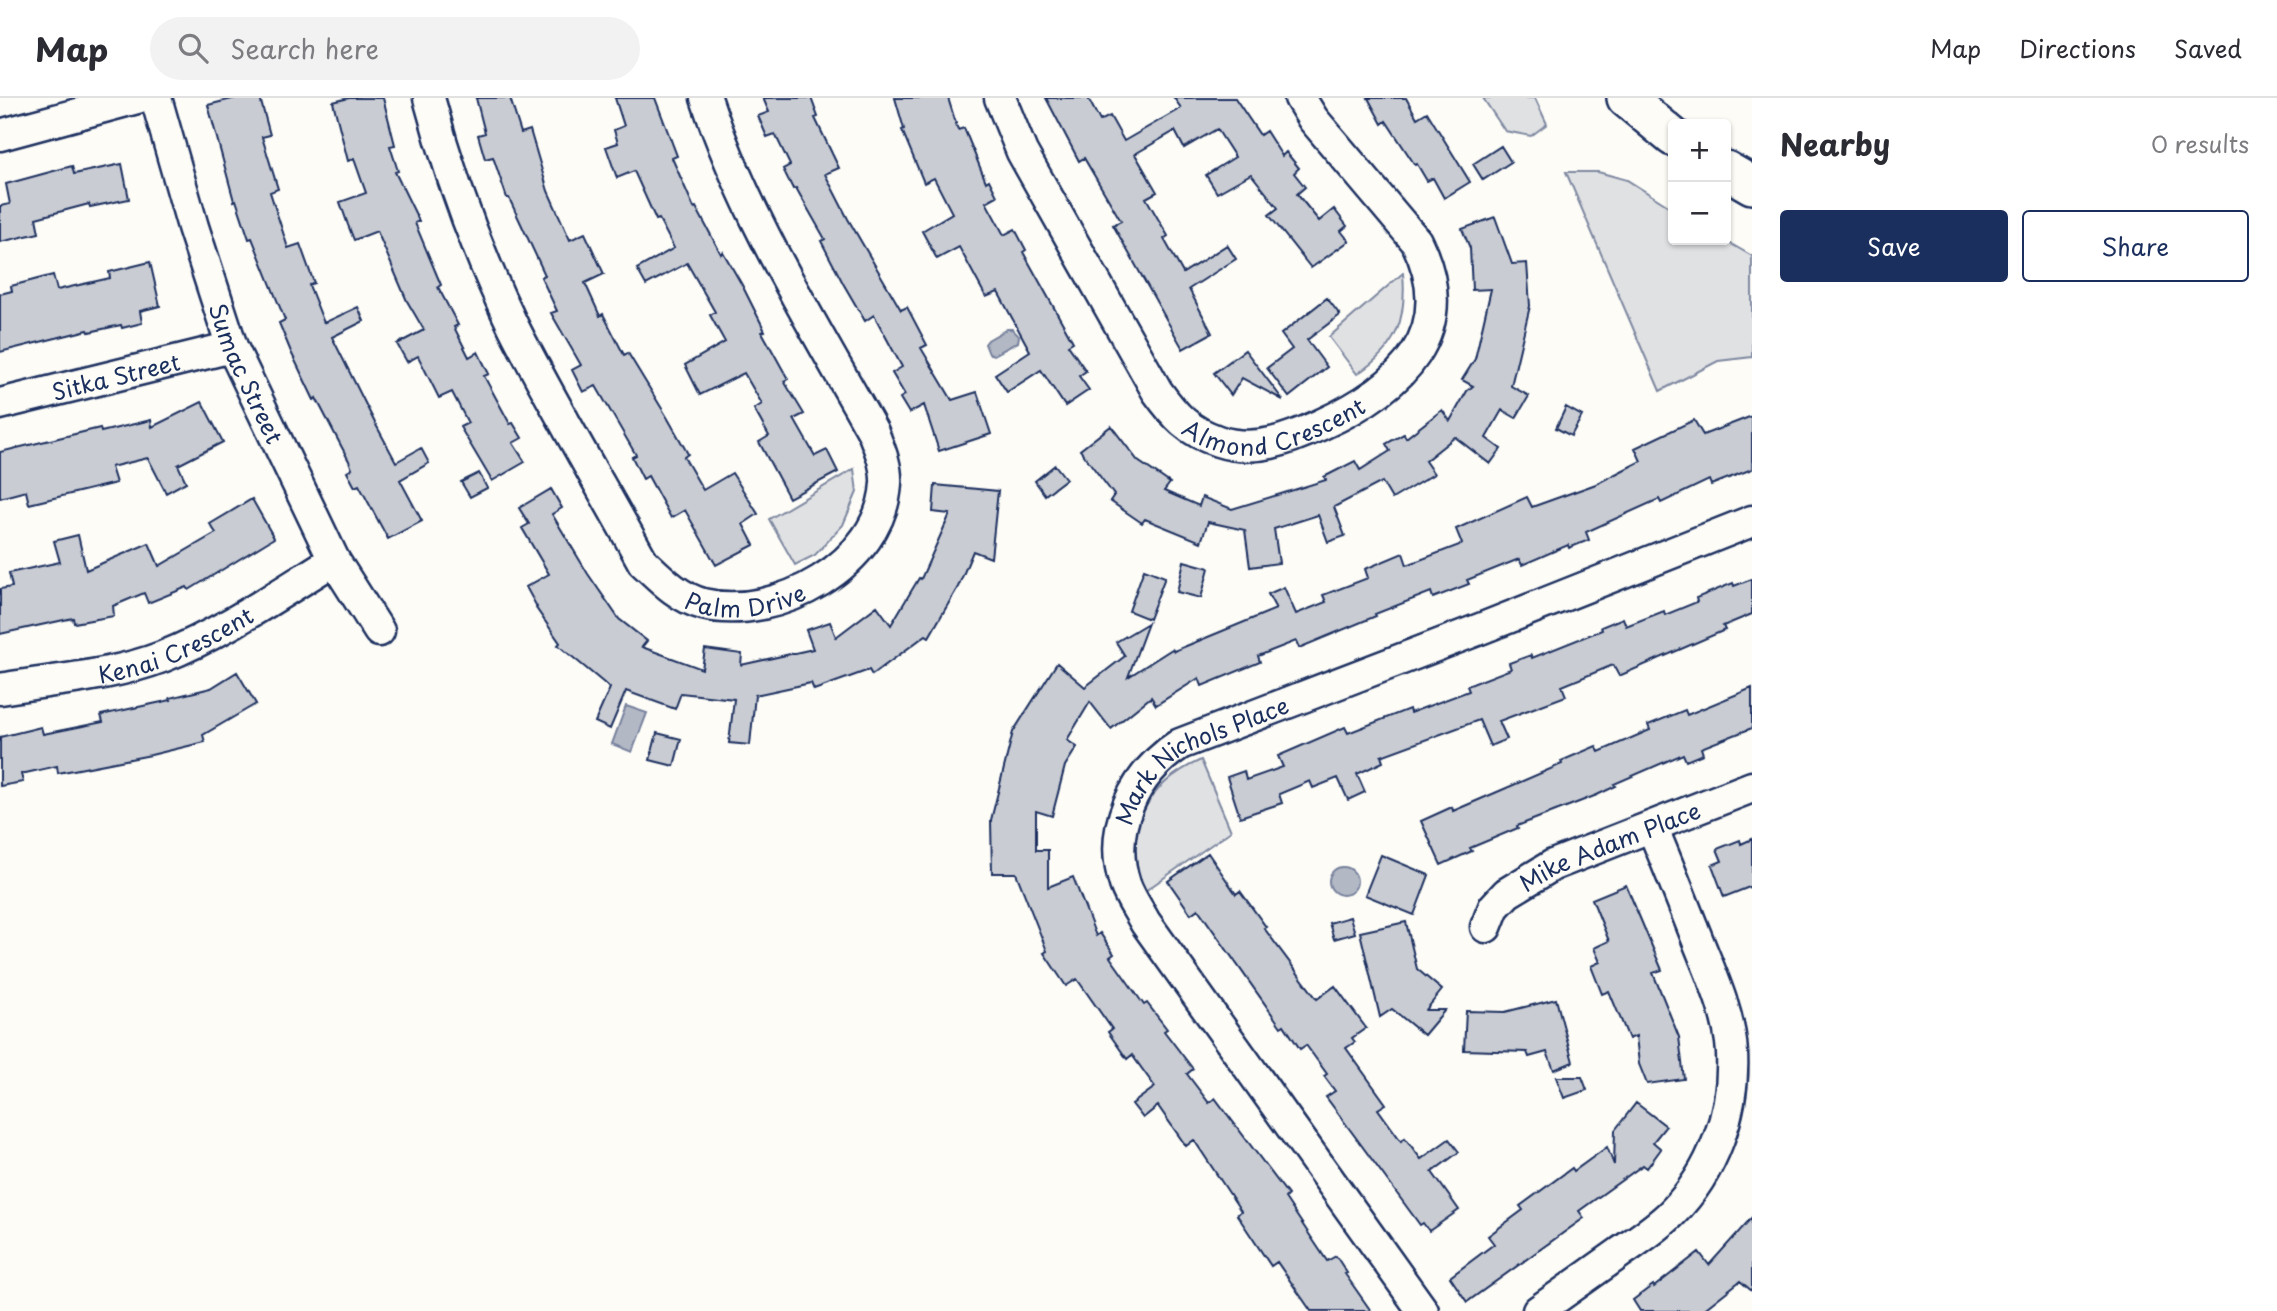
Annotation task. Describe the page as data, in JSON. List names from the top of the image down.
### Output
{
  "streets": {
    "street": [
      "Sumac Street",
      "Sitka Street",
      "Almond Crescent",
      "Palm Drive",
      "Kenai Crescent",
      "Mark Nichols Place",
      "Mike Adam Place"
    ]
  },
  "crossings": [
    ["Sumac Street", "Sitka Street"],
    ["Sumac Street", "Kenai Crescent"]
  ],
  "page": {
    "header": "Map",
    "search": "Search here",
    "nav": ["Map", "Directions", "Saved"],
    "heading": ["Nearby", "0 results"],
    "map_buttons": ["+", "−"],
    "buttons": ["Save", "Share"]
  }
}
